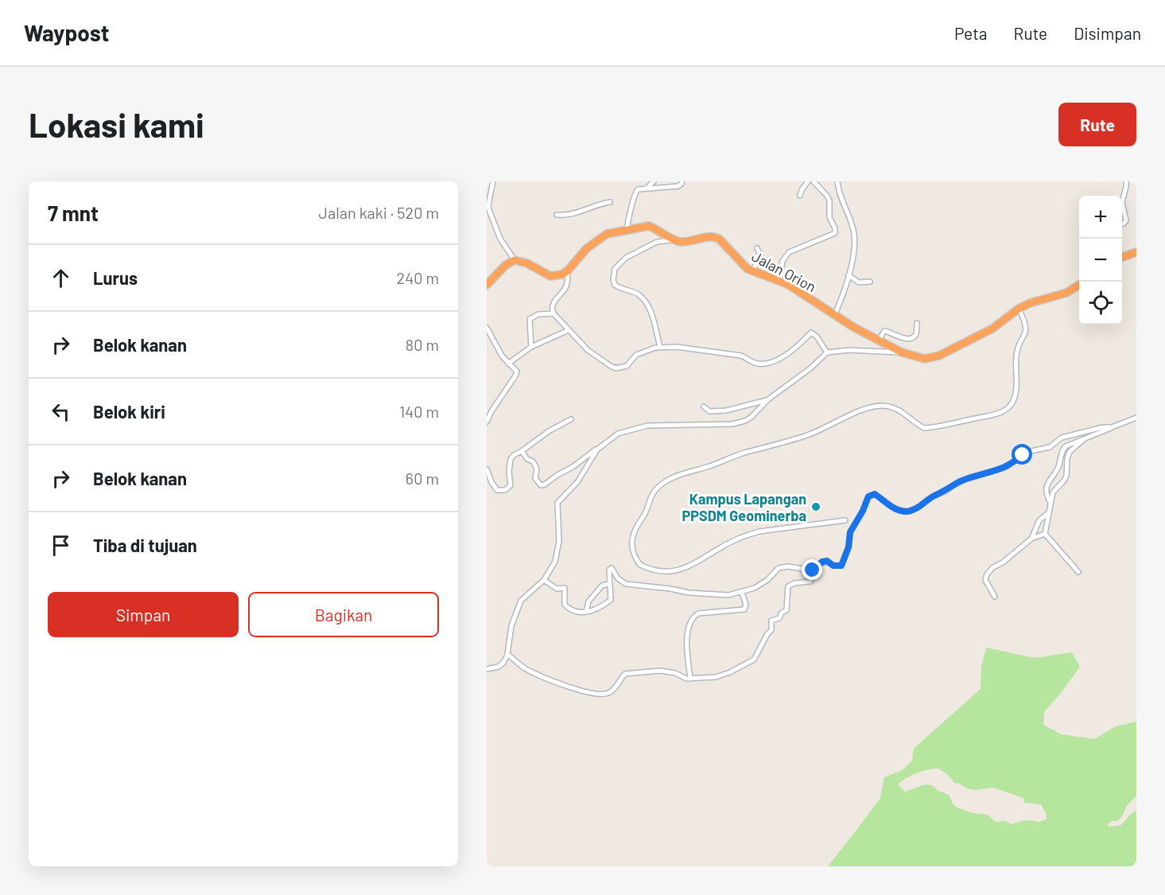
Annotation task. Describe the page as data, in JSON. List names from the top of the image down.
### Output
{
  "streets": {
    "highway": ["Jalan Orion"]
  },
  "places": ["Kampus Lapangan PPSDM Geominerba"],
  "page": {
    "header": "Waypost",
    "nav": ["Peta", "Rute", "Disimpan"],
    "buttons": [
      "Rute",
      ["Simpan", "Bagikan"]
    ],
    "title": "Lokasi kami",
    "heading": ["7 mnt", "Jalan kaki · 520 m"],
    "map_buttons": ["+", "−"],
    "list": [
      ["Lurus", "240 m"],
      ["Belok kanan", "80 m"],
      ["Belok kiri", "140 m"],
      ["Belok kanan", "60 m"],
      "Tiba di tujuan"
    ]
  }
}
